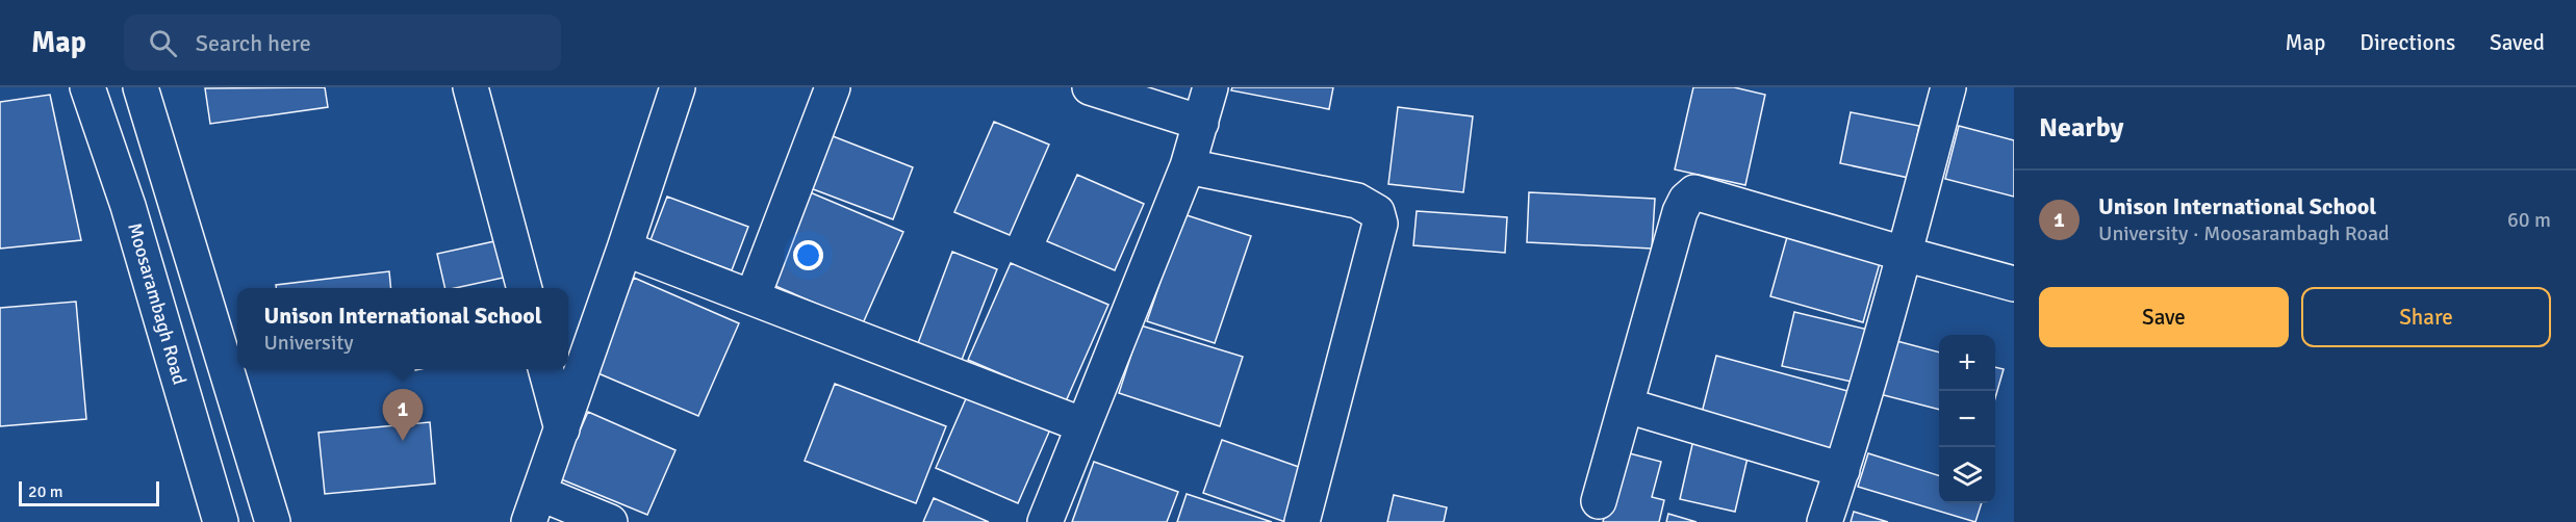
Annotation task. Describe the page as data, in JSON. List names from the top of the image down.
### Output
{
  "streets": {
    "street": ["Moosarambagh Road"]
  },
  "scale_bar": "20 m",
  "page": {
    "header": "Map",
    "search": "Search here",
    "nav": ["Map", "Directions", "Saved"],
    "heading": "Nearby",
    "list": [
      {
        "mark": "1",
        "name": "Unison International School",
        "note": "University · Moosarambagh Road",
        "value": "60 m"
      }
    ],
    "buttons": ["Save", "Share"],
    "popup": ["Unison International School", "University"],
    "map_buttons": ["+", "−"],
    "pins": "1",
    "scale": "20 m"
  }
}
